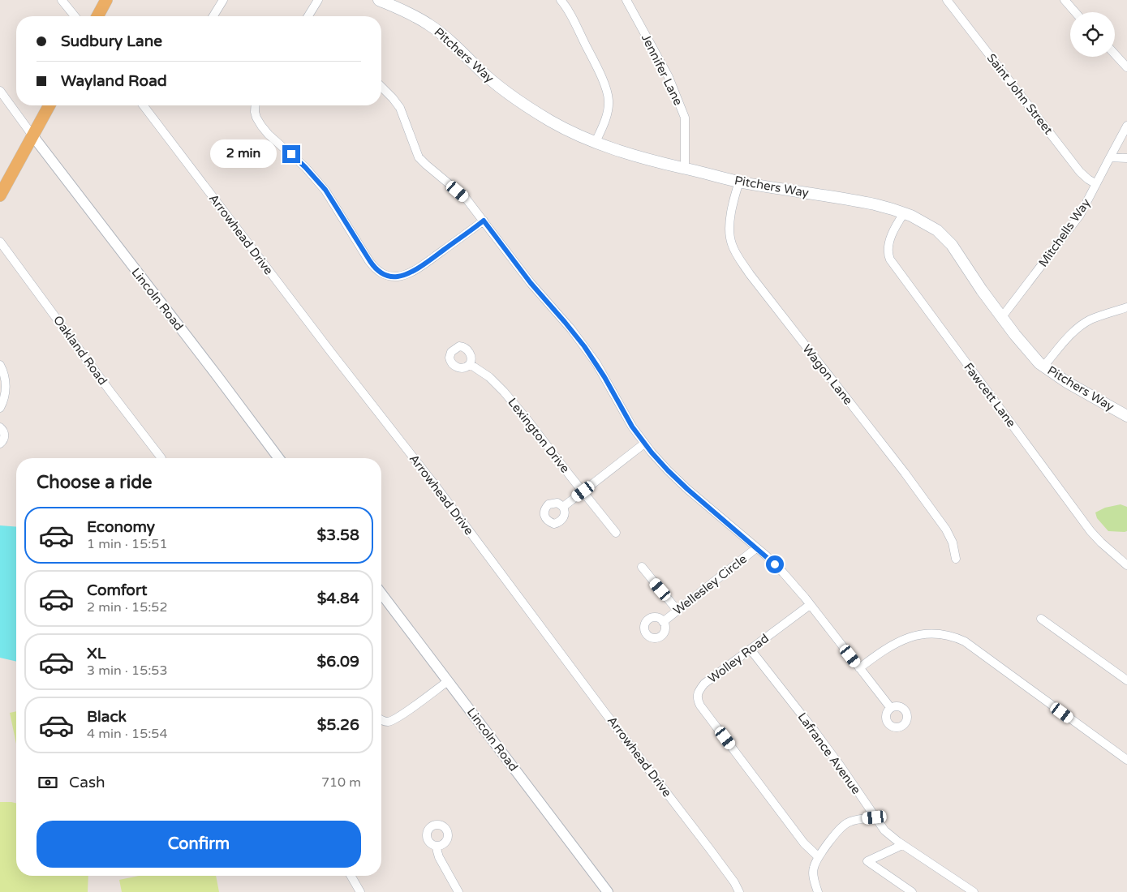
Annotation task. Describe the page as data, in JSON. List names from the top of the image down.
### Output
{
  "streets": {
    "main road": ["Pitchers Way"],
    "street": [
      "Jennifer Lane",
      "Saint John Street",
      "Mitchells Way",
      "Arrowhead Drive",
      "Lincoln Road",
      "Oakland Road",
      "Wagon Lane",
      "Fawcett Lane",
      "Lexington Drive",
      "Wellesley Circle",
      "Wolley Road",
      "Lafrance Avenue"
    ]
  },
  "crossings": [
    ["Pitchers Way", "Jennifer Lane"],
    ["Pitchers Way", "Mitchells Way"],
    ["Pitchers Way", "Wagon Lane"],
    ["Pitchers Way", "Fawcett Lane"],
    ["Saint John Street", "Mitchells Way"],
    ["Wolley Road", "Lafrance Avenue"]
  ],
  "page": {
    "banner": ["Sudbury Lane", "Wayland Road"],
    "bubble": "2 min",
    "heading": "Choose a ride",
    "list": [
      {
        "name": "Economy",
        "note": "1 min · 15:51",
        "value": "$3.58"
      },
      {
        "name": "Comfort",
        "note": "2 min · 15:52",
        "value": "$4.84"
      },
      {
        "name": "XL",
        "note": "3 min · 15:53",
        "value": "$6.09"
      },
      {
        "name": "Black",
        "note": "4 min · 15:54",
        "value": "$5.26"
      }
    ],
    "pay": ["Cash", "710 m"],
    "buttons": "Confirm"
  }
}
